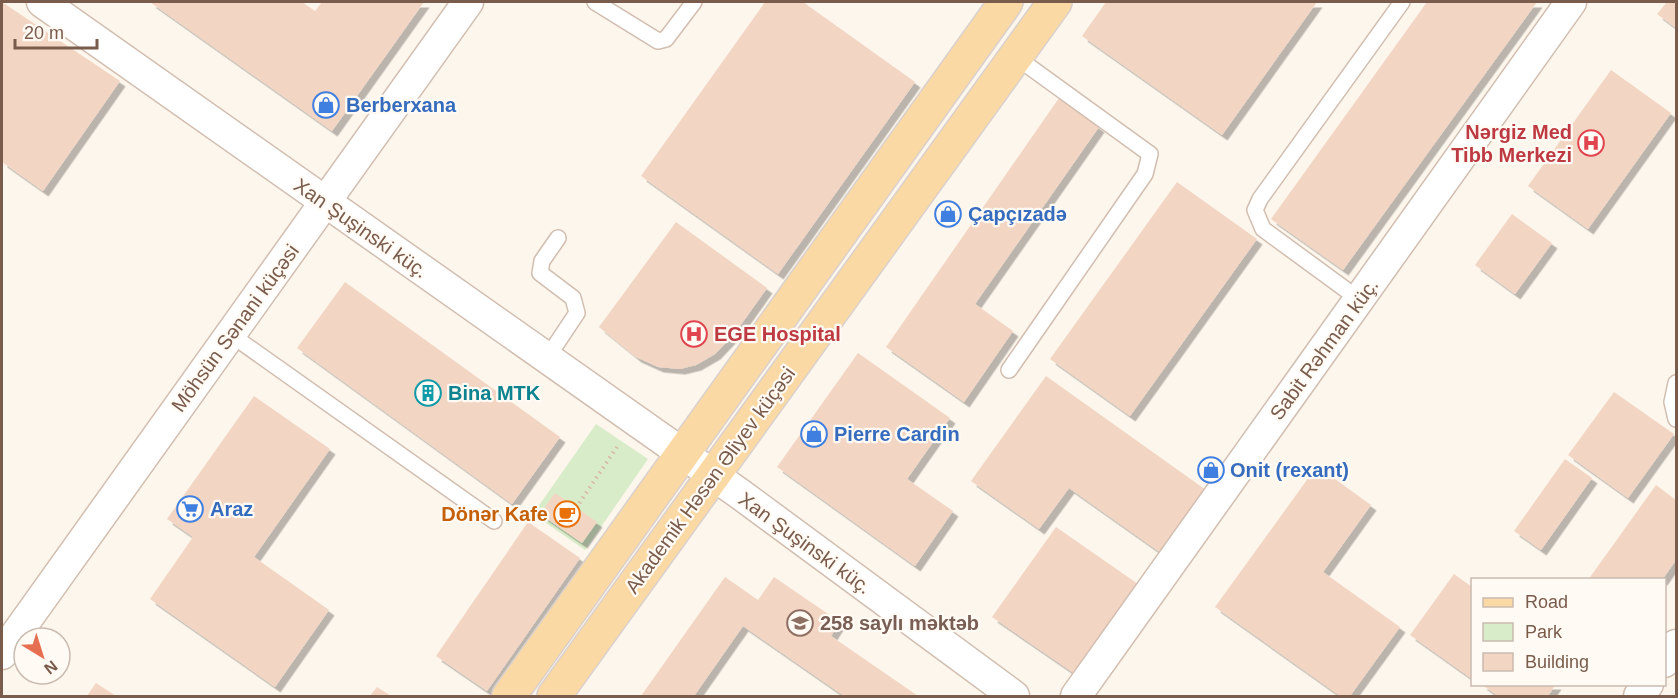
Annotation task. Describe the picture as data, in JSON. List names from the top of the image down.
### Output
{
  "streets": {
    "main road": ["Akademik Həsən Əliyev küçəsi"],
    "street": ["Xan Şuşinski küç.", "Möhsün Sənani küçəsi", "Sabit Rəhman küç."]
  },
  "crossings": [
    ["Xan Şuşinski küç.", "Möhsün Sənani küçəsi"],
    ["Xan Şuşinski küç.", "Akademik Həsən Əliyev küçəsi"]
  ],
  "places": {
    "shop": [
      "Berberxana",
      "Çapçızadə",
      "Pierre Cardin",
      "Onit (rexant)"
    ],
    "hospital": ["Nərgiz Med Tibb Merkezi", "EGE Hospital"],
    "building": ["Bina MTK"],
    "supermarket": ["Araz"],
    "cafe": ["Dönər Kafe"],
    "school or university": ["258 saylı məktəb"]
  },
  "legend": ["Road", "Park", "Building"],
  "scale_bar": "20 m",
  "north": "bottom right"
}
